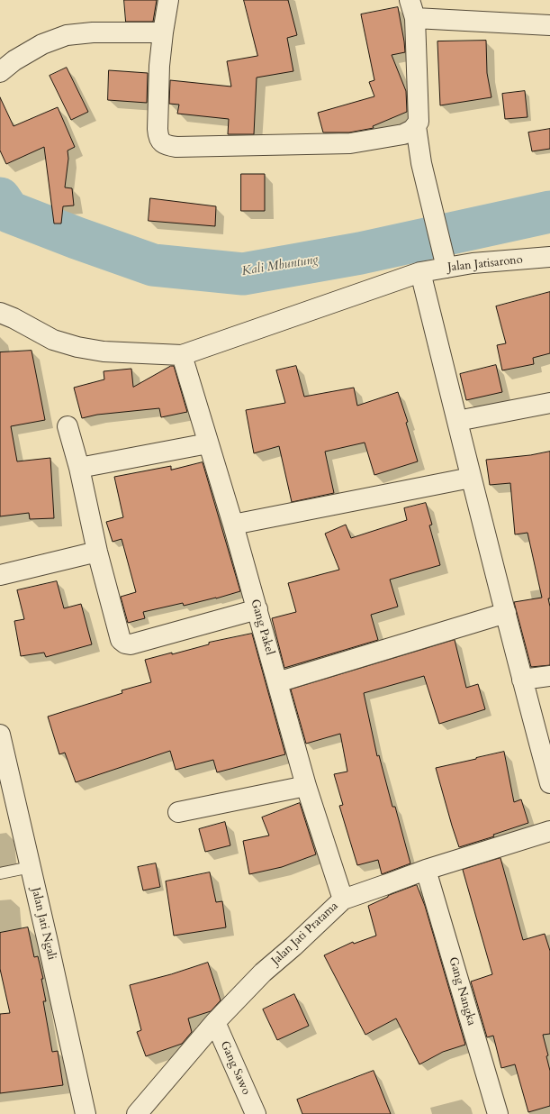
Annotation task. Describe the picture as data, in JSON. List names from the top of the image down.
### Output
{
  "streets": {
    "street": [
      "Jalan Jatisarono",
      "Gang Pakel",
      "Jalan Jati Ngali",
      "Jalan Jati Pratama",
      "Gang Nangka",
      "Gang Sawo"
    ]
  },
  "crossings": [
    ["Jalan Jatisarono", "Gang Pakel"],
    ["Gang Pakel", "Jalan Jati Pratama"],
    ["Jalan Jati Pratama", "Gang Nangka"],
    ["Jalan Jati Pratama", "Gang Sawo"]
  ],
  "water": ["Kali Mbuntung"]
}
